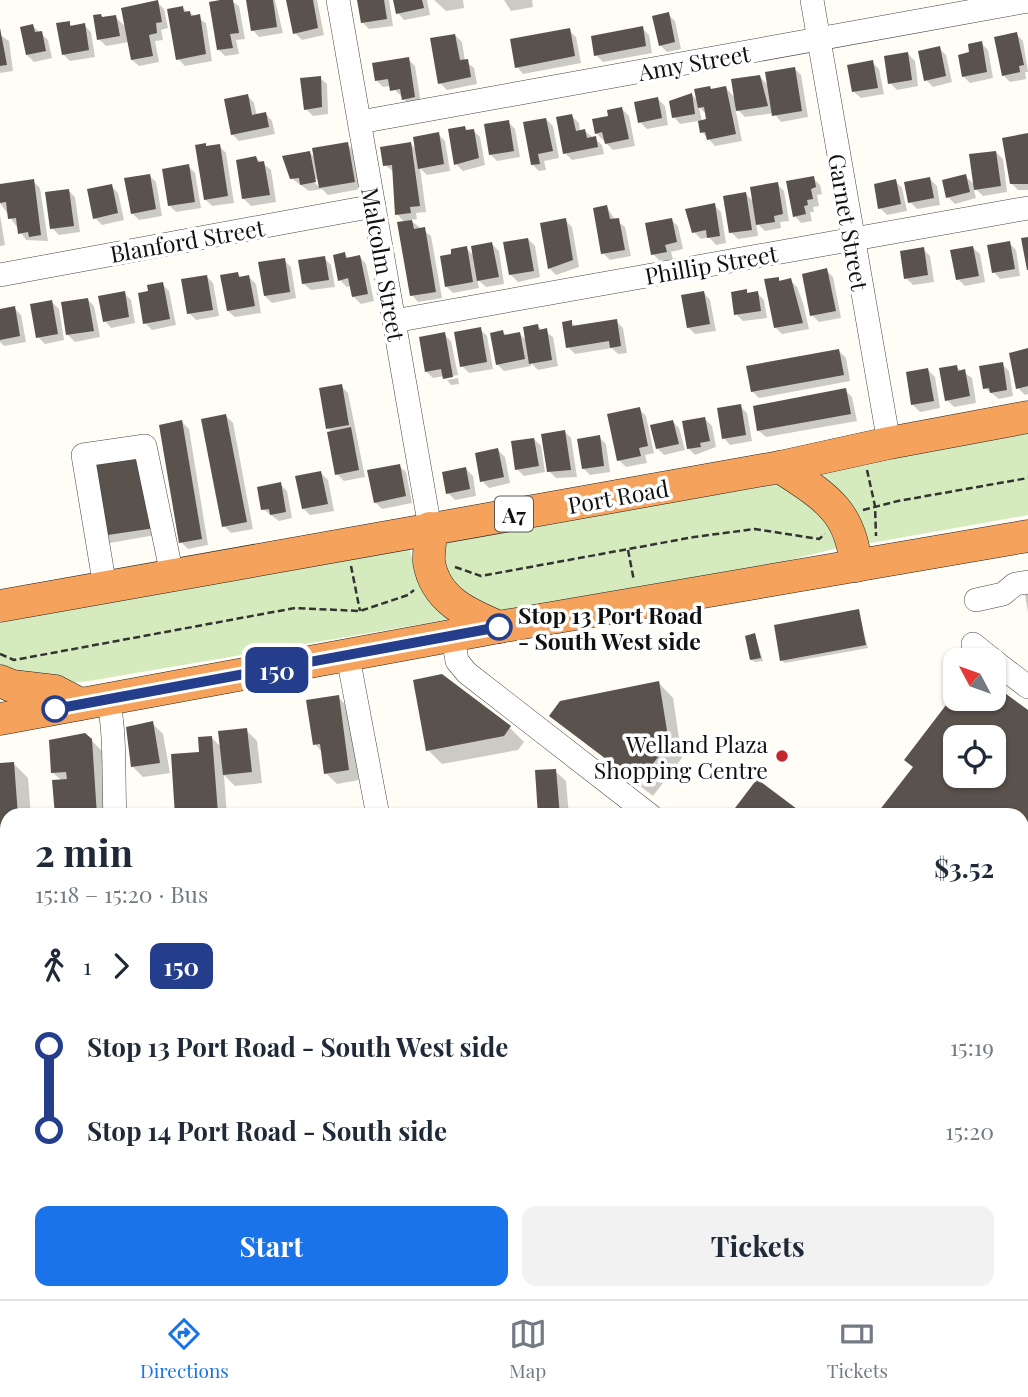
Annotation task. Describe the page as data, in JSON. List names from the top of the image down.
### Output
{
  "streets": {
    "highway": ["Port Road", "A7"],
    "street": [
      "Amy Street",
      "Garnet Street",
      "Blanford Street",
      "Malcolm Street",
      "Phillip Street"
    ]
  },
  "crossings": [
    ["Amy Street", "Garnet Street"],
    ["Amy Street", "Malcolm Street"],
    ["Garnet Street", "Phillip Street"],
    ["Garnet Street", "Port Road"],
    ["Blanford Street", "Malcolm Street"],
    ["Malcolm Street", "Phillip Street"],
    ["Malcolm Street", "Port Road"]
  ],
  "places": ["Stop 13 Port Road - South West side", "Welland Plaza Shopping Centre"],
  "lines": ["bus line 150"],
  "north": "top left",
  "page": {
    "on_map": "150",
    "heading": ["2 min", "15:18 – 15:20 · Bus", "$3.52"],
    "legs": ["1", "150"],
    "list": [
      {
        "name": "Stop 13 Port Road - South West side",
        "value": "15:19"
      },
      {
        "name": "Stop 14 Port Road - South side",
        "value": "15:20"
      }
    ],
    "buttons": ["Start", "Tickets"],
    "tabs": ["Directions", "Map", "Tickets"]
  }
}
